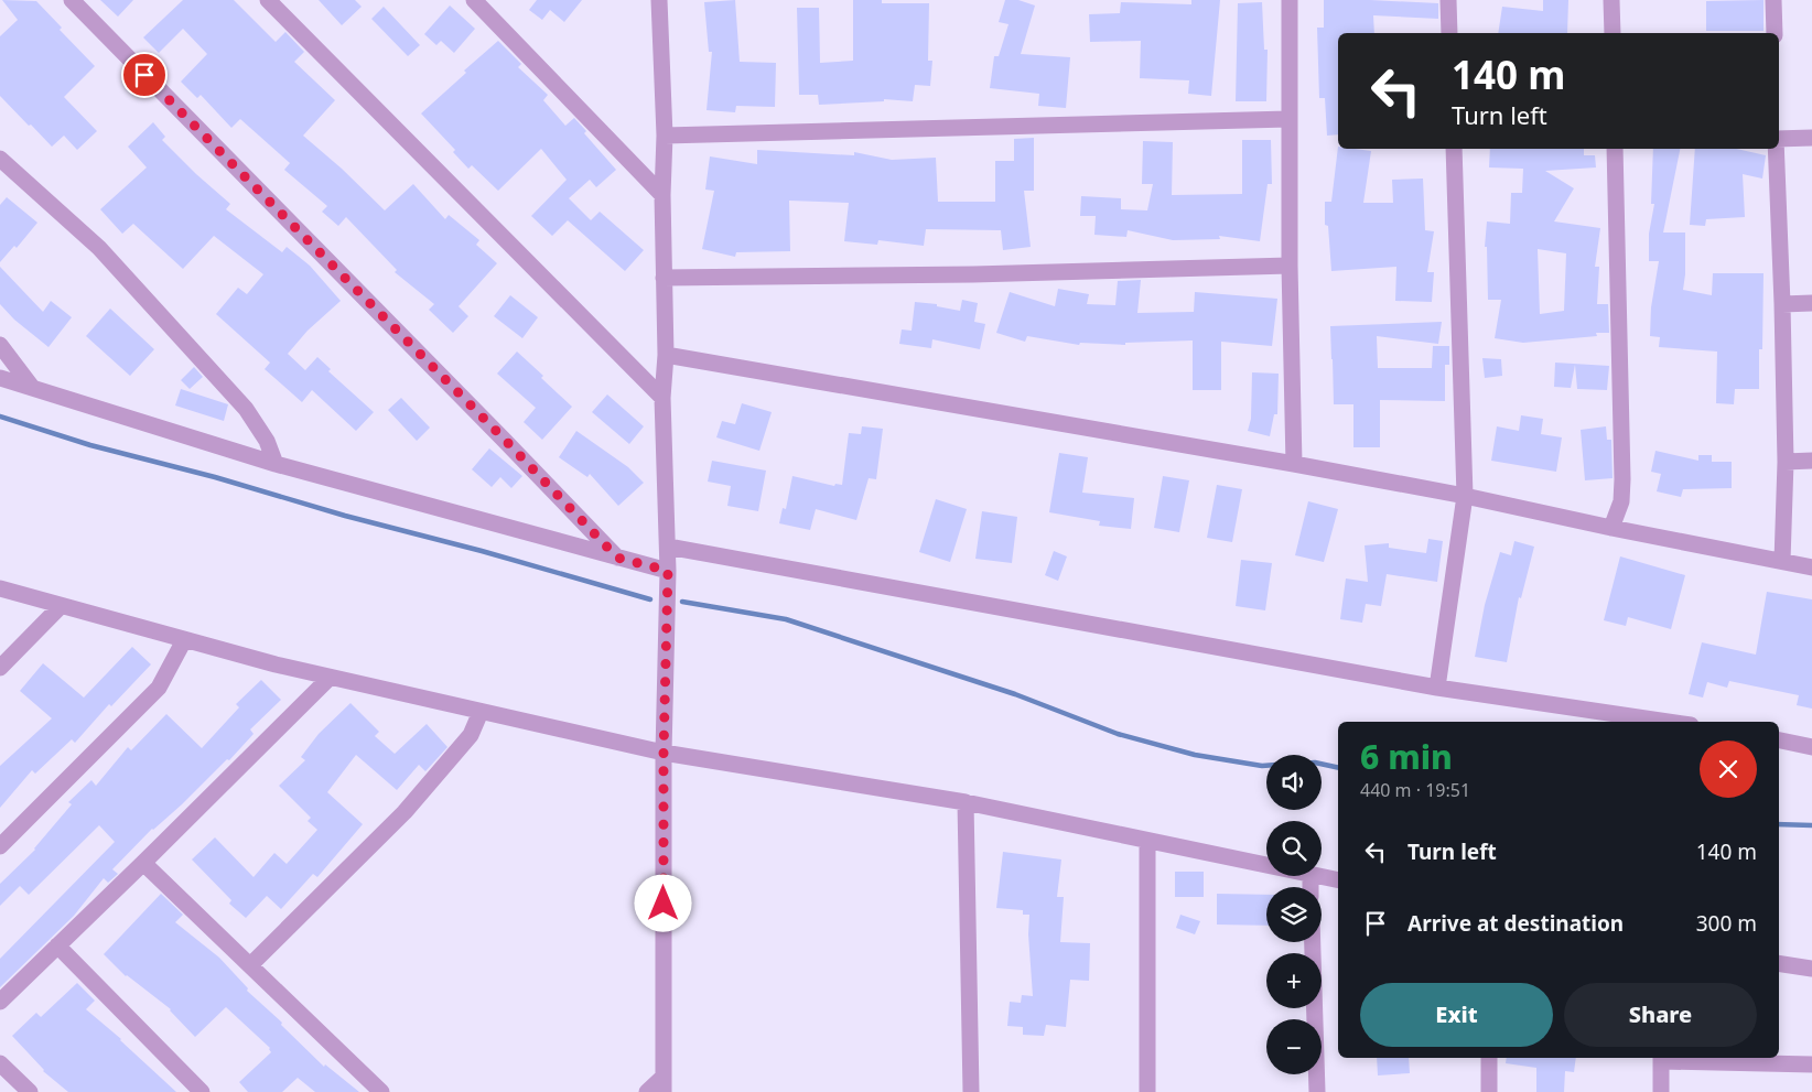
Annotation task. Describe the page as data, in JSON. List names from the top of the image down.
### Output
{
  "page": {
    "turn": ["140 m", "Turn left"],
    "heading": ["6 min", "440 m · 19:51"],
    "map_buttons": ["+", "−"],
    "list": [
      {
        "name": "Turn left",
        "value": "140 m"
      },
      {
        "name": "Arrive at destination",
        "value": "300 m"
      }
    ],
    "buttons": ["Exit", "Share"]
  }
}
